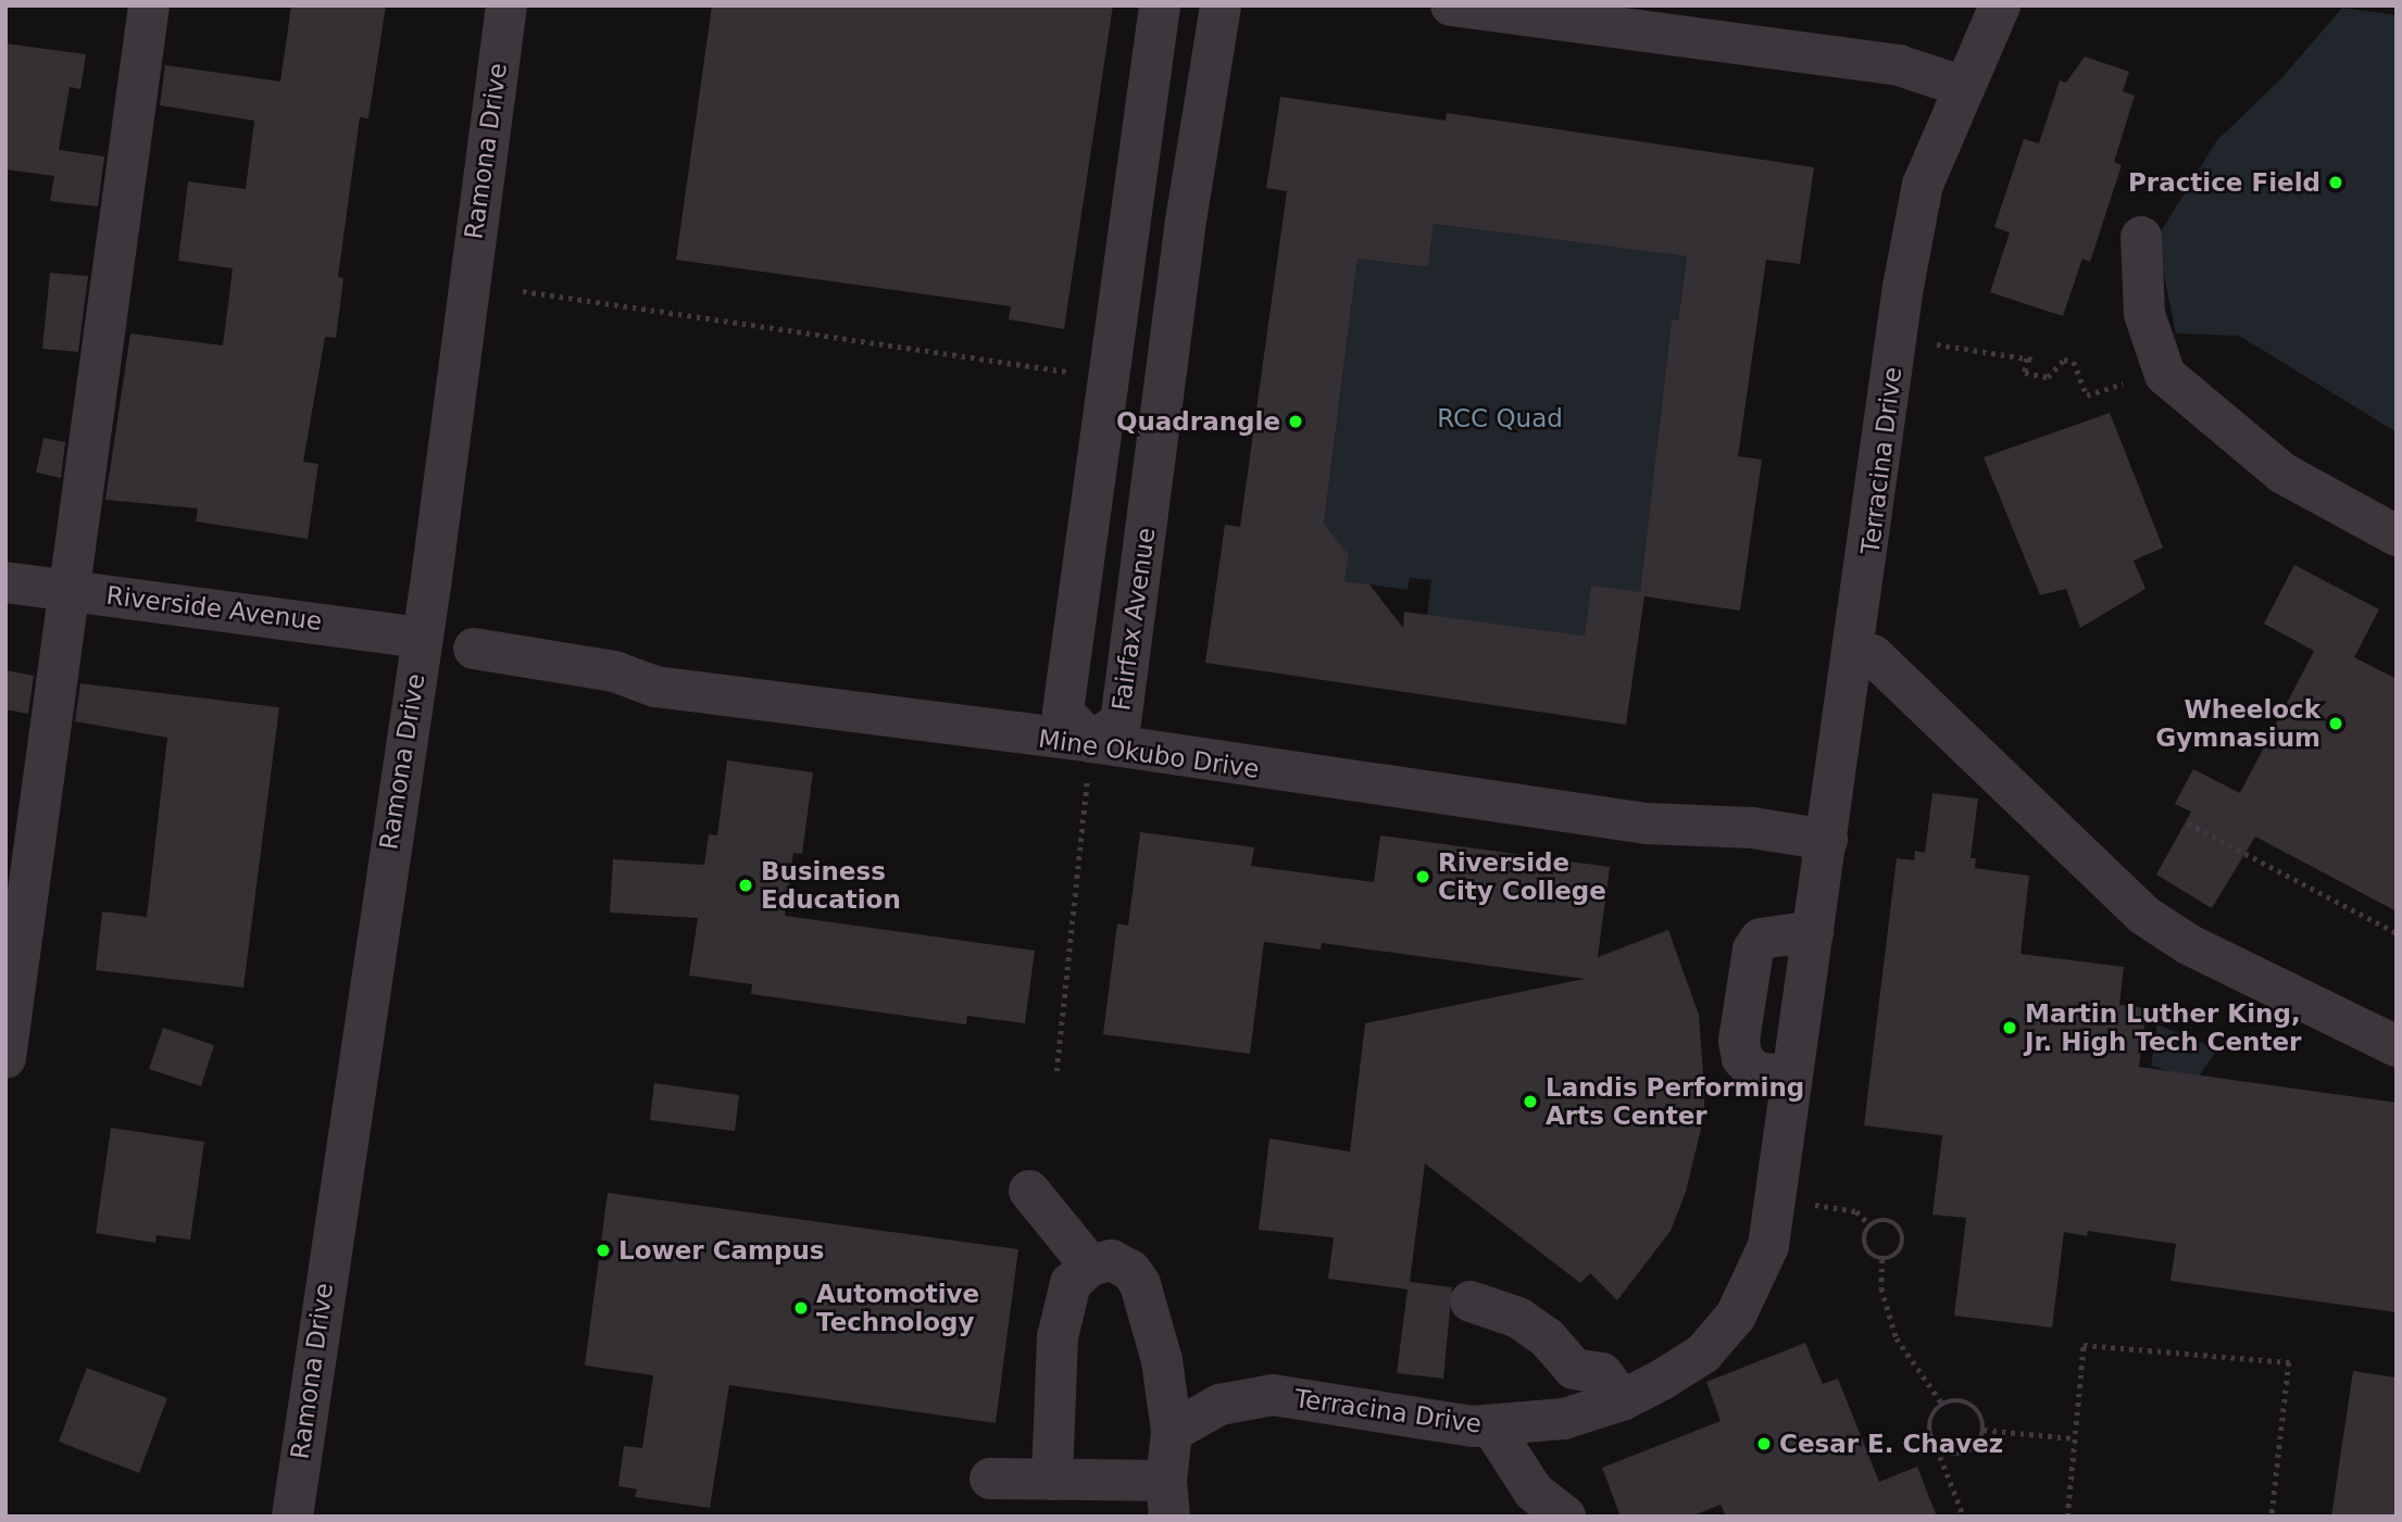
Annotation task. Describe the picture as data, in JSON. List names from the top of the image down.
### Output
{
  "streets": {
    "street": [
      "Ramona Drive",
      "Terracina Drive",
      "Riverside Avenue",
      "Fairfax Avenue",
      "Mine Okubo Drive"
    ]
  },
  "crossings": [
    ["Ramona Drive", "Riverside Avenue"],
    ["Terracina Drive", "Mine Okubo Drive"],
    ["Fairfax Avenue", "Mine Okubo Drive"]
  ],
  "parks": ["RCC Quad"],
  "places": [
    "Practice Field",
    "Quadrangle",
    "Wheelock Gymnasium",
    "Riverside City College",
    "Business Education",
    "Martin Luther King, Jr. High Tech Center",
    "Landis Performing Arts Center",
    "Lower Campus",
    "Automotive Technology",
    "Cesar E. Chavez"
  ]
}
